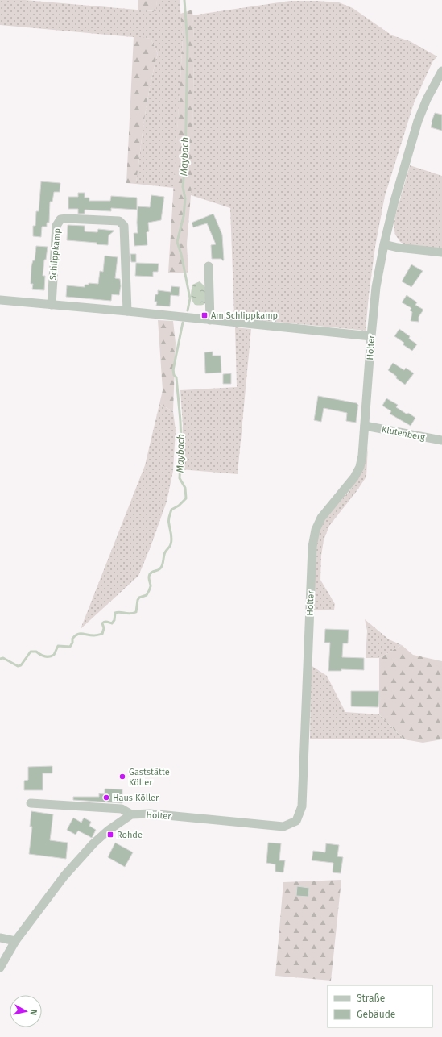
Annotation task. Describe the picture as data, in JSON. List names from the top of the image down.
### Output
{
  "streets": {
    "street": ["Schlippkamp", "Holter", "Klutenberg"]
  },
  "crossings": [
    ["Holter", "Klutenberg"]
  ],
  "water": ["Maybach"],
  "places": {
    "transit": ["Am Schlippkamp", "Rohde"],
    "other": ["Gaststätte Köller", "Haus Köller"]
  },
  "legend": ["Straße", "Gebäude"],
  "north": "right"
}
